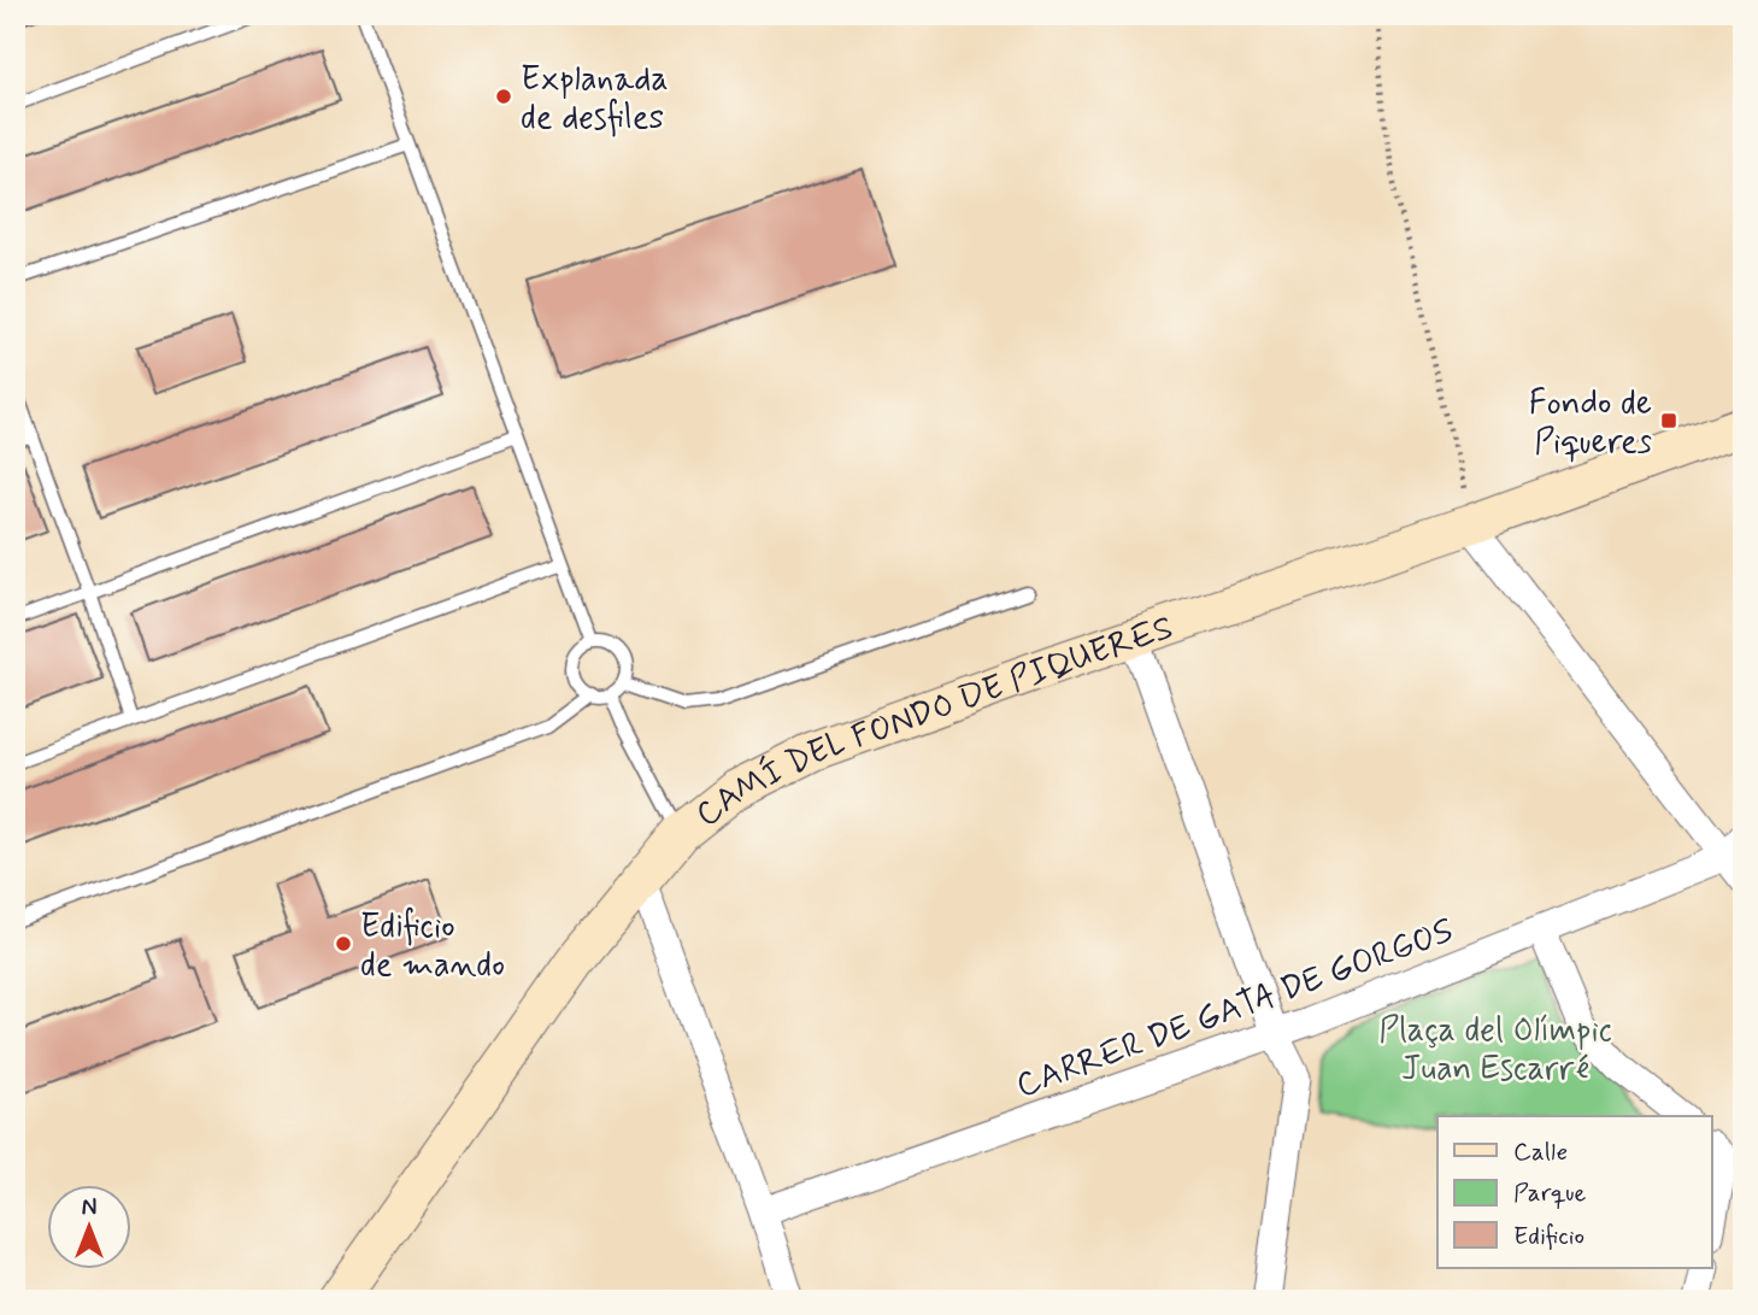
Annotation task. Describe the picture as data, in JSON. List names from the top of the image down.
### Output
{
  "streets": {
    "street": ["CAMÍ DEL FONDO DE PIQUERES", "CARRER DE GATA DE GORGOS"]
  },
  "parks": ["Plaça del Olímpic Juan Escarré"],
  "places": {
    "other": ["Explanada de desfiles", "Edificio de mando"],
    "transit": ["Fondo de Piqueres"]
  },
  "legend": ["Calle", "Parque", "Edificio"],
  "north": "top"
}
